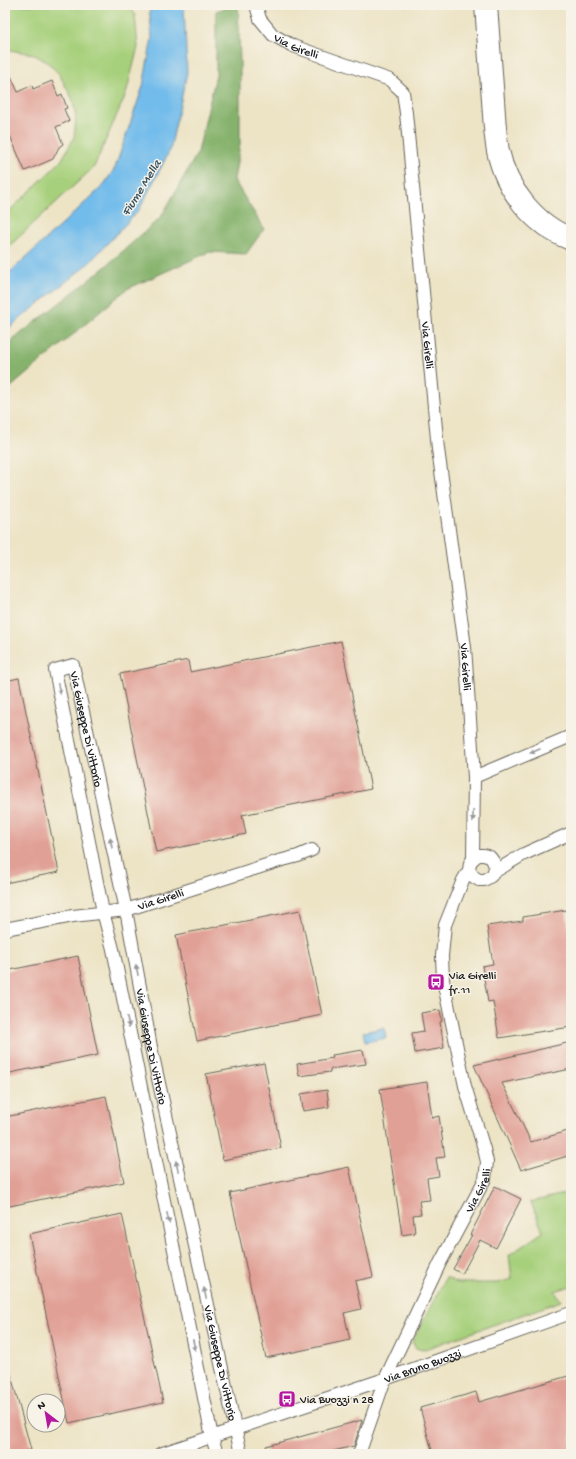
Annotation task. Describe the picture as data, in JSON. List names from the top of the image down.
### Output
{
  "streets": {
    "street": ["Via Girelli", "Via Giuseppe Di Vittorio", "Via Bruno Buozzi"]
  },
  "crossings": [
    ["Via Girelli", "Via Giuseppe Di Vittorio"],
    ["Via Girelli", "Via Bruno Buozzi"],
    ["Via Giuseppe Di Vittorio", "Via Bruno Buozzi"]
  ],
  "water": ["Fiume Mella"],
  "places": {
    "bus stop": ["Via Girelli fr.11", "Via Buozzi n 28"]
  },
  "north": "top left"
}
